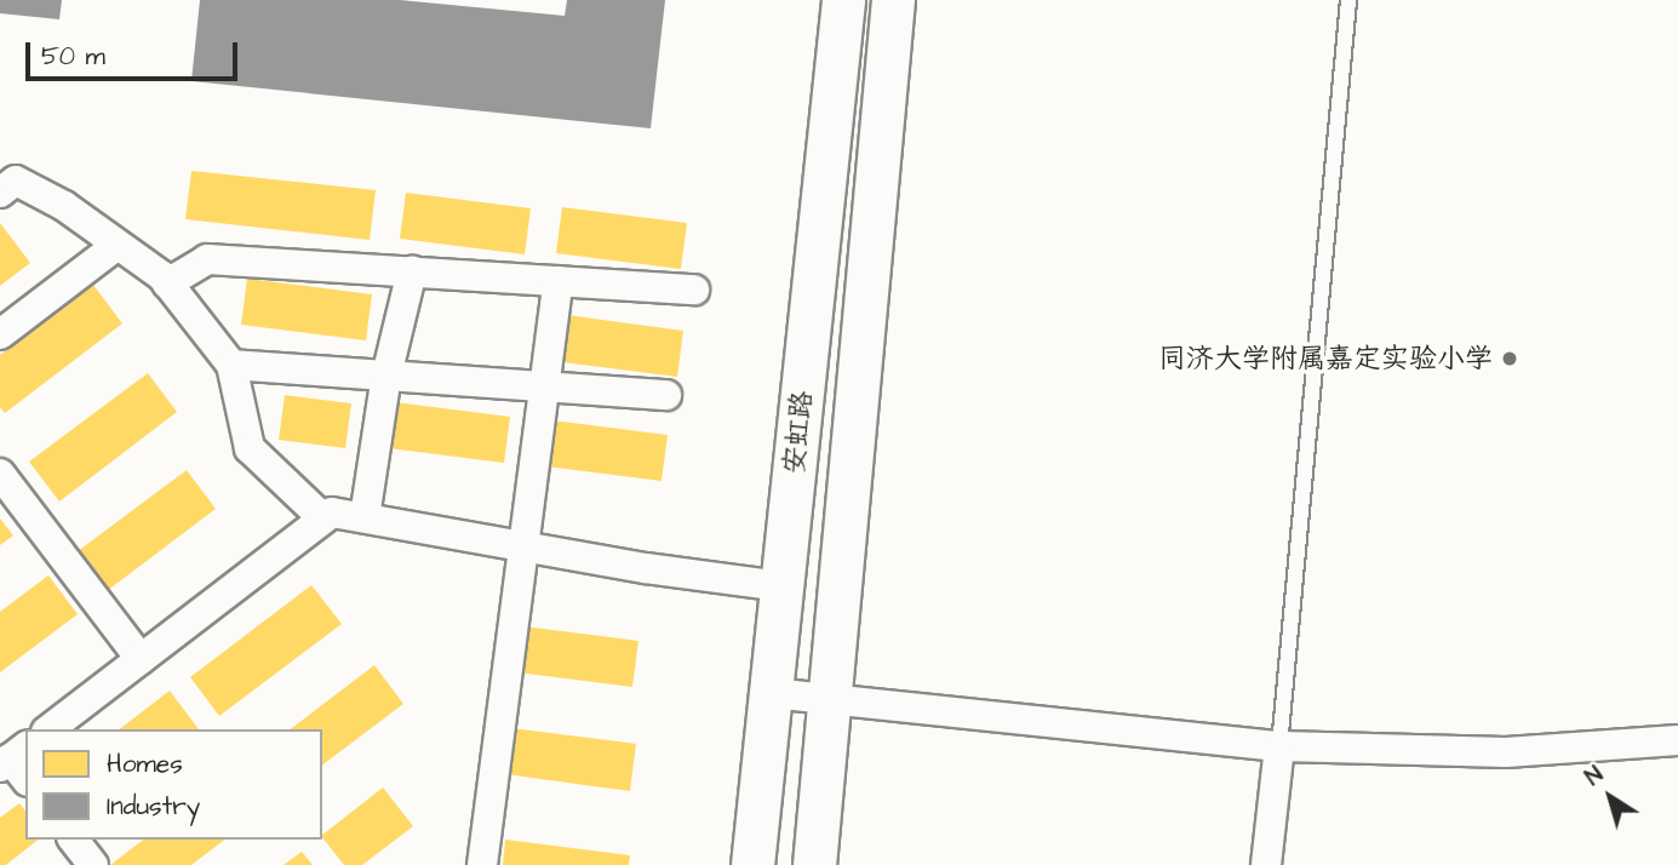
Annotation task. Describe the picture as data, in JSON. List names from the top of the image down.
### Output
{
  "streets": {
    "main road": ["安虹路"]
  },
  "places": ["同济大学附属嘉定实验小学"],
  "legend": ["Homes", "Industry"],
  "scale_bar": "50 m",
  "north": "top left"
}
